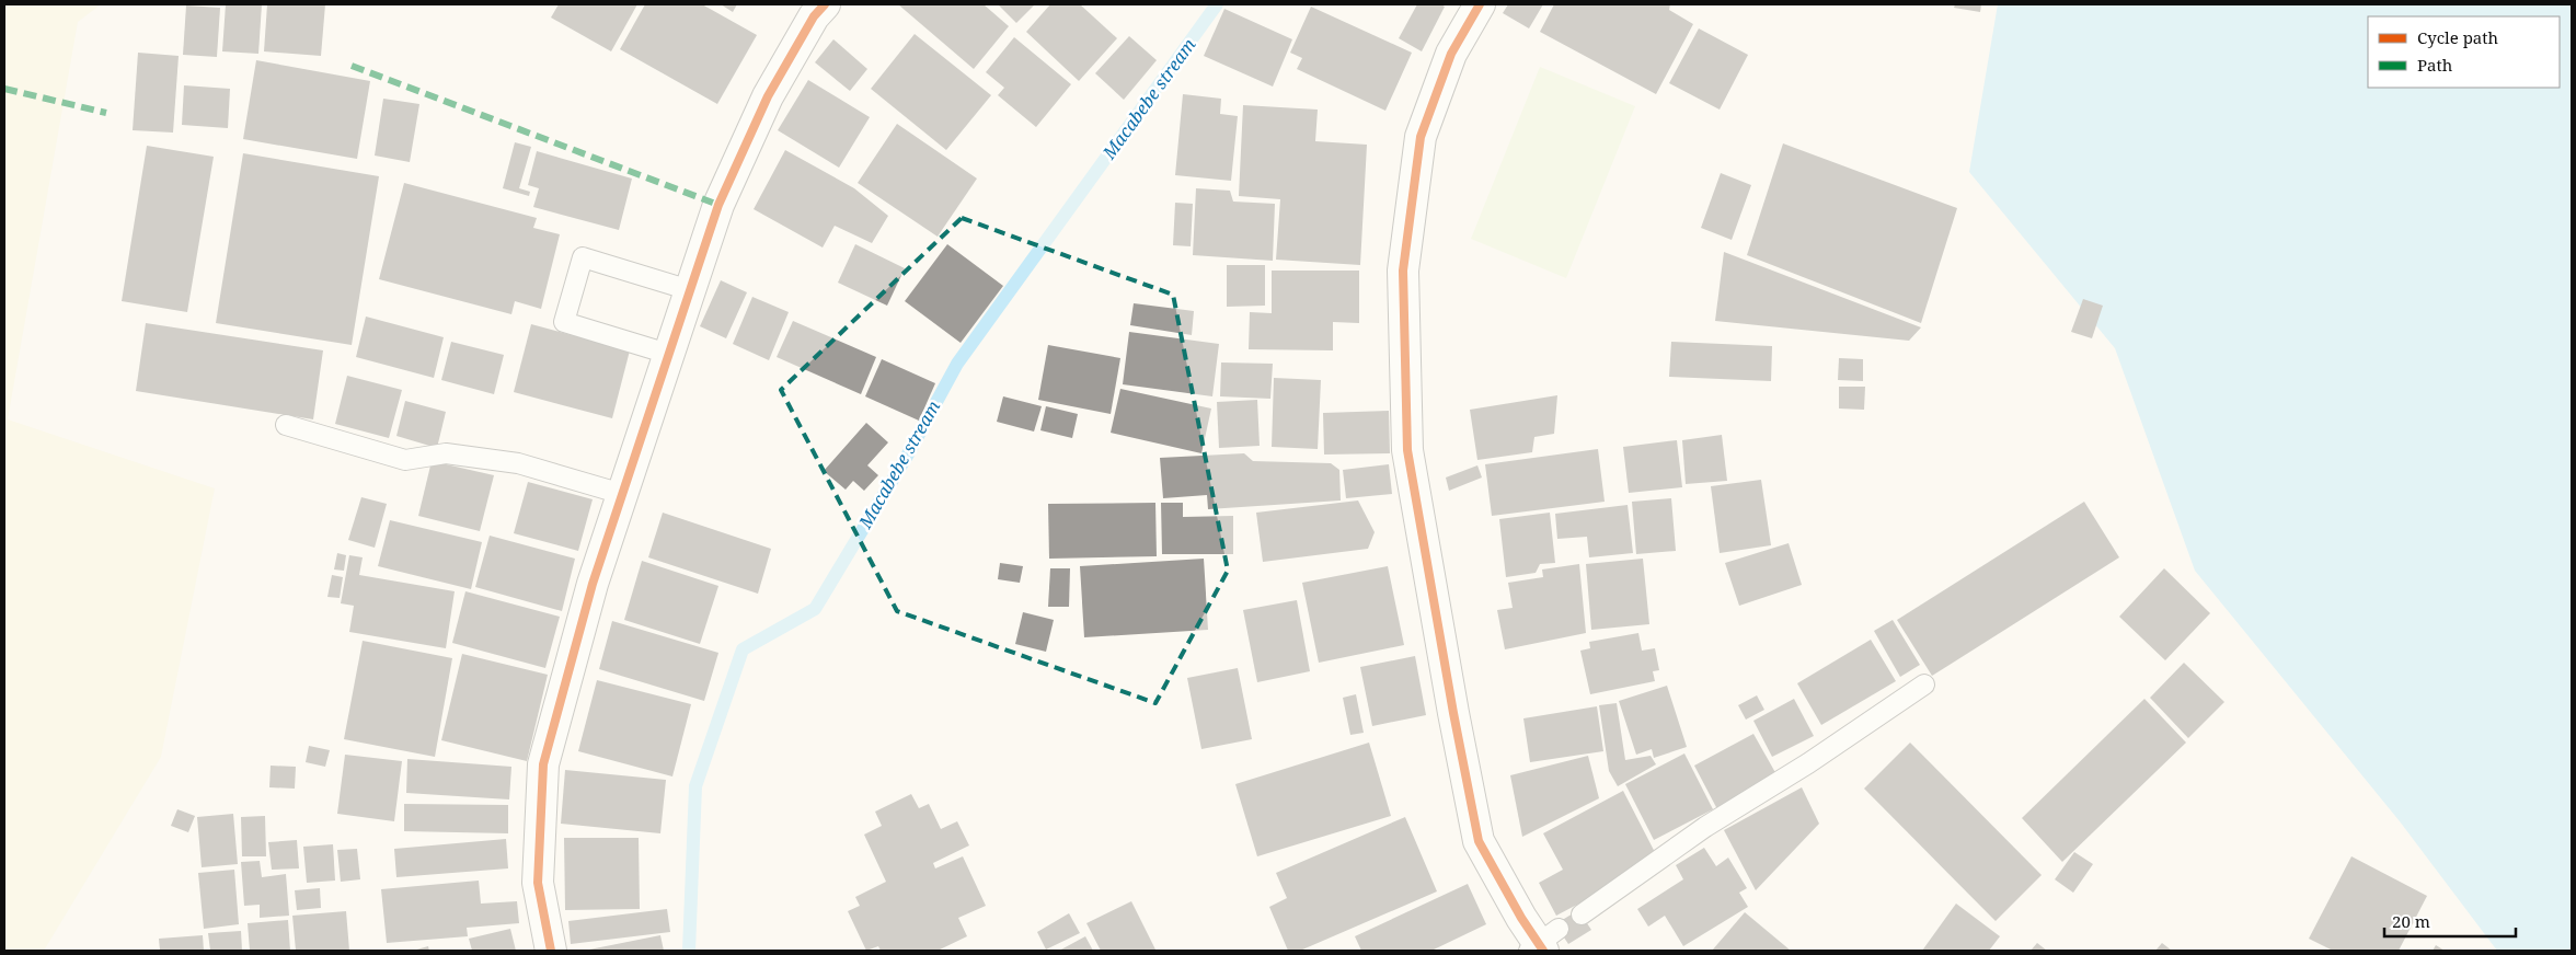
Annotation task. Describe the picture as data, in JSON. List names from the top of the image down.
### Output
{
  "water": ["Macabebe stream"],
  "legend": ["Cycle path", "Path"],
  "scale_bar": "20 m"
}
